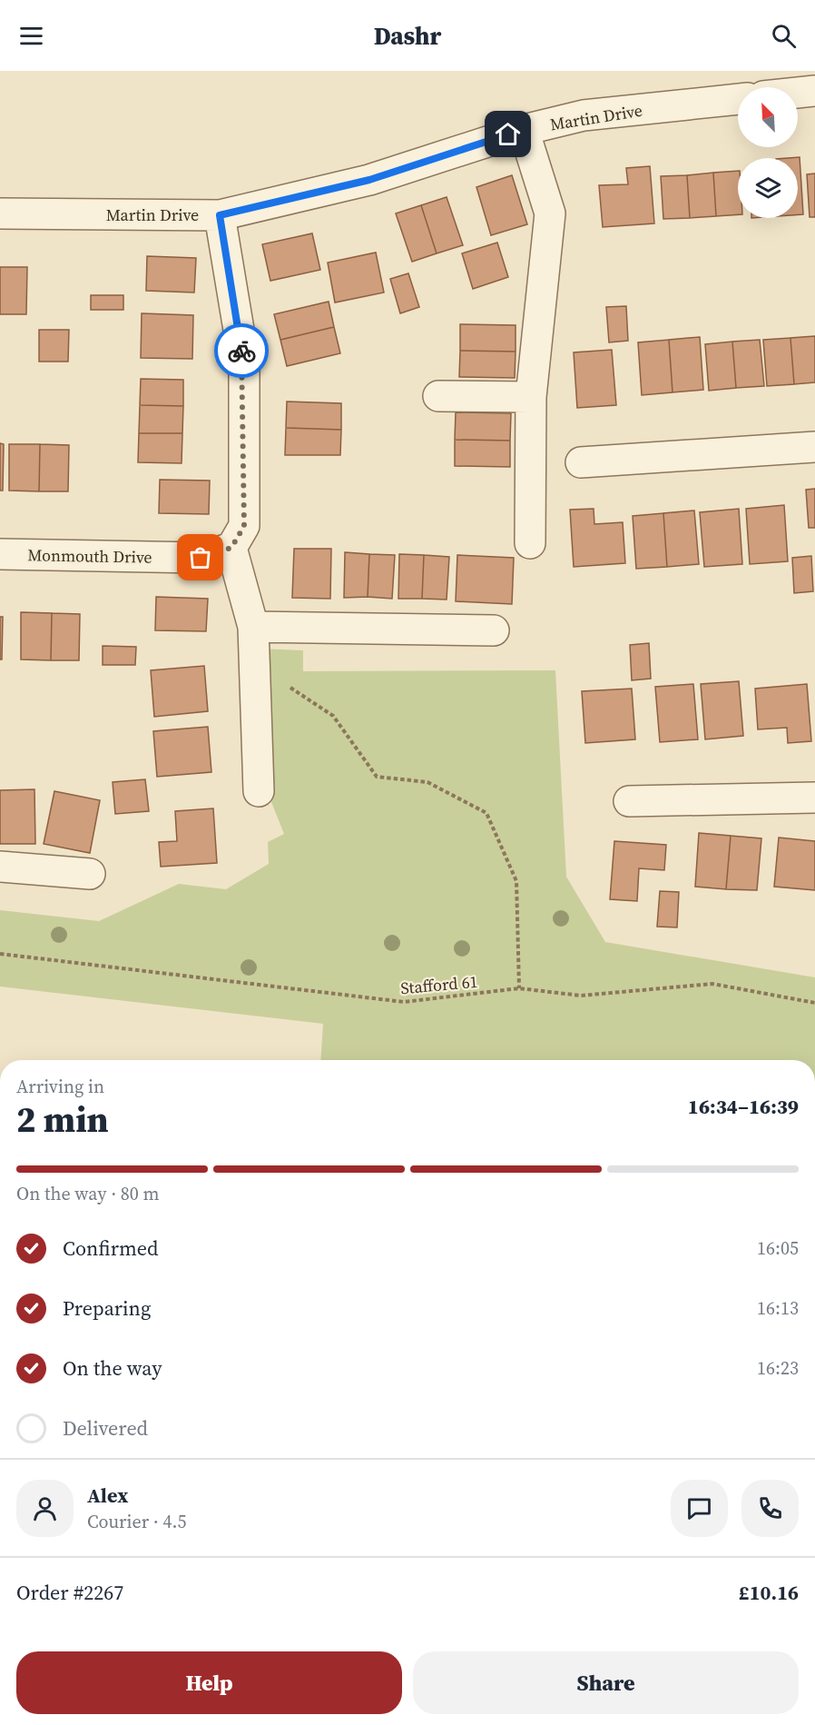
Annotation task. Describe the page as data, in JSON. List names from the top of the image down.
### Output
{
  "streets": {
    "street": ["Martin Drive", "Monmouth Drive"],
    "path": ["Stafford 61"]
  },
  "north": "top left",
  "page": {
    "header": "Dashr",
    "heading": ["2 min", "Arriving in", "16:34–16:39"],
    "panel": [
      "Alex",
      "Courier · 4.5",
      "Order #2267",
      "£10.16"
    ],
    "bar": "On the way · 80 m",
    "list": [
      ["Confirmed", "16:05"],
      ["Preparing", "16:13"],
      ["On the way", "16:23"],
      "Delivered"
    ],
    "buttons": ["Help", "Share"]
  }
}
